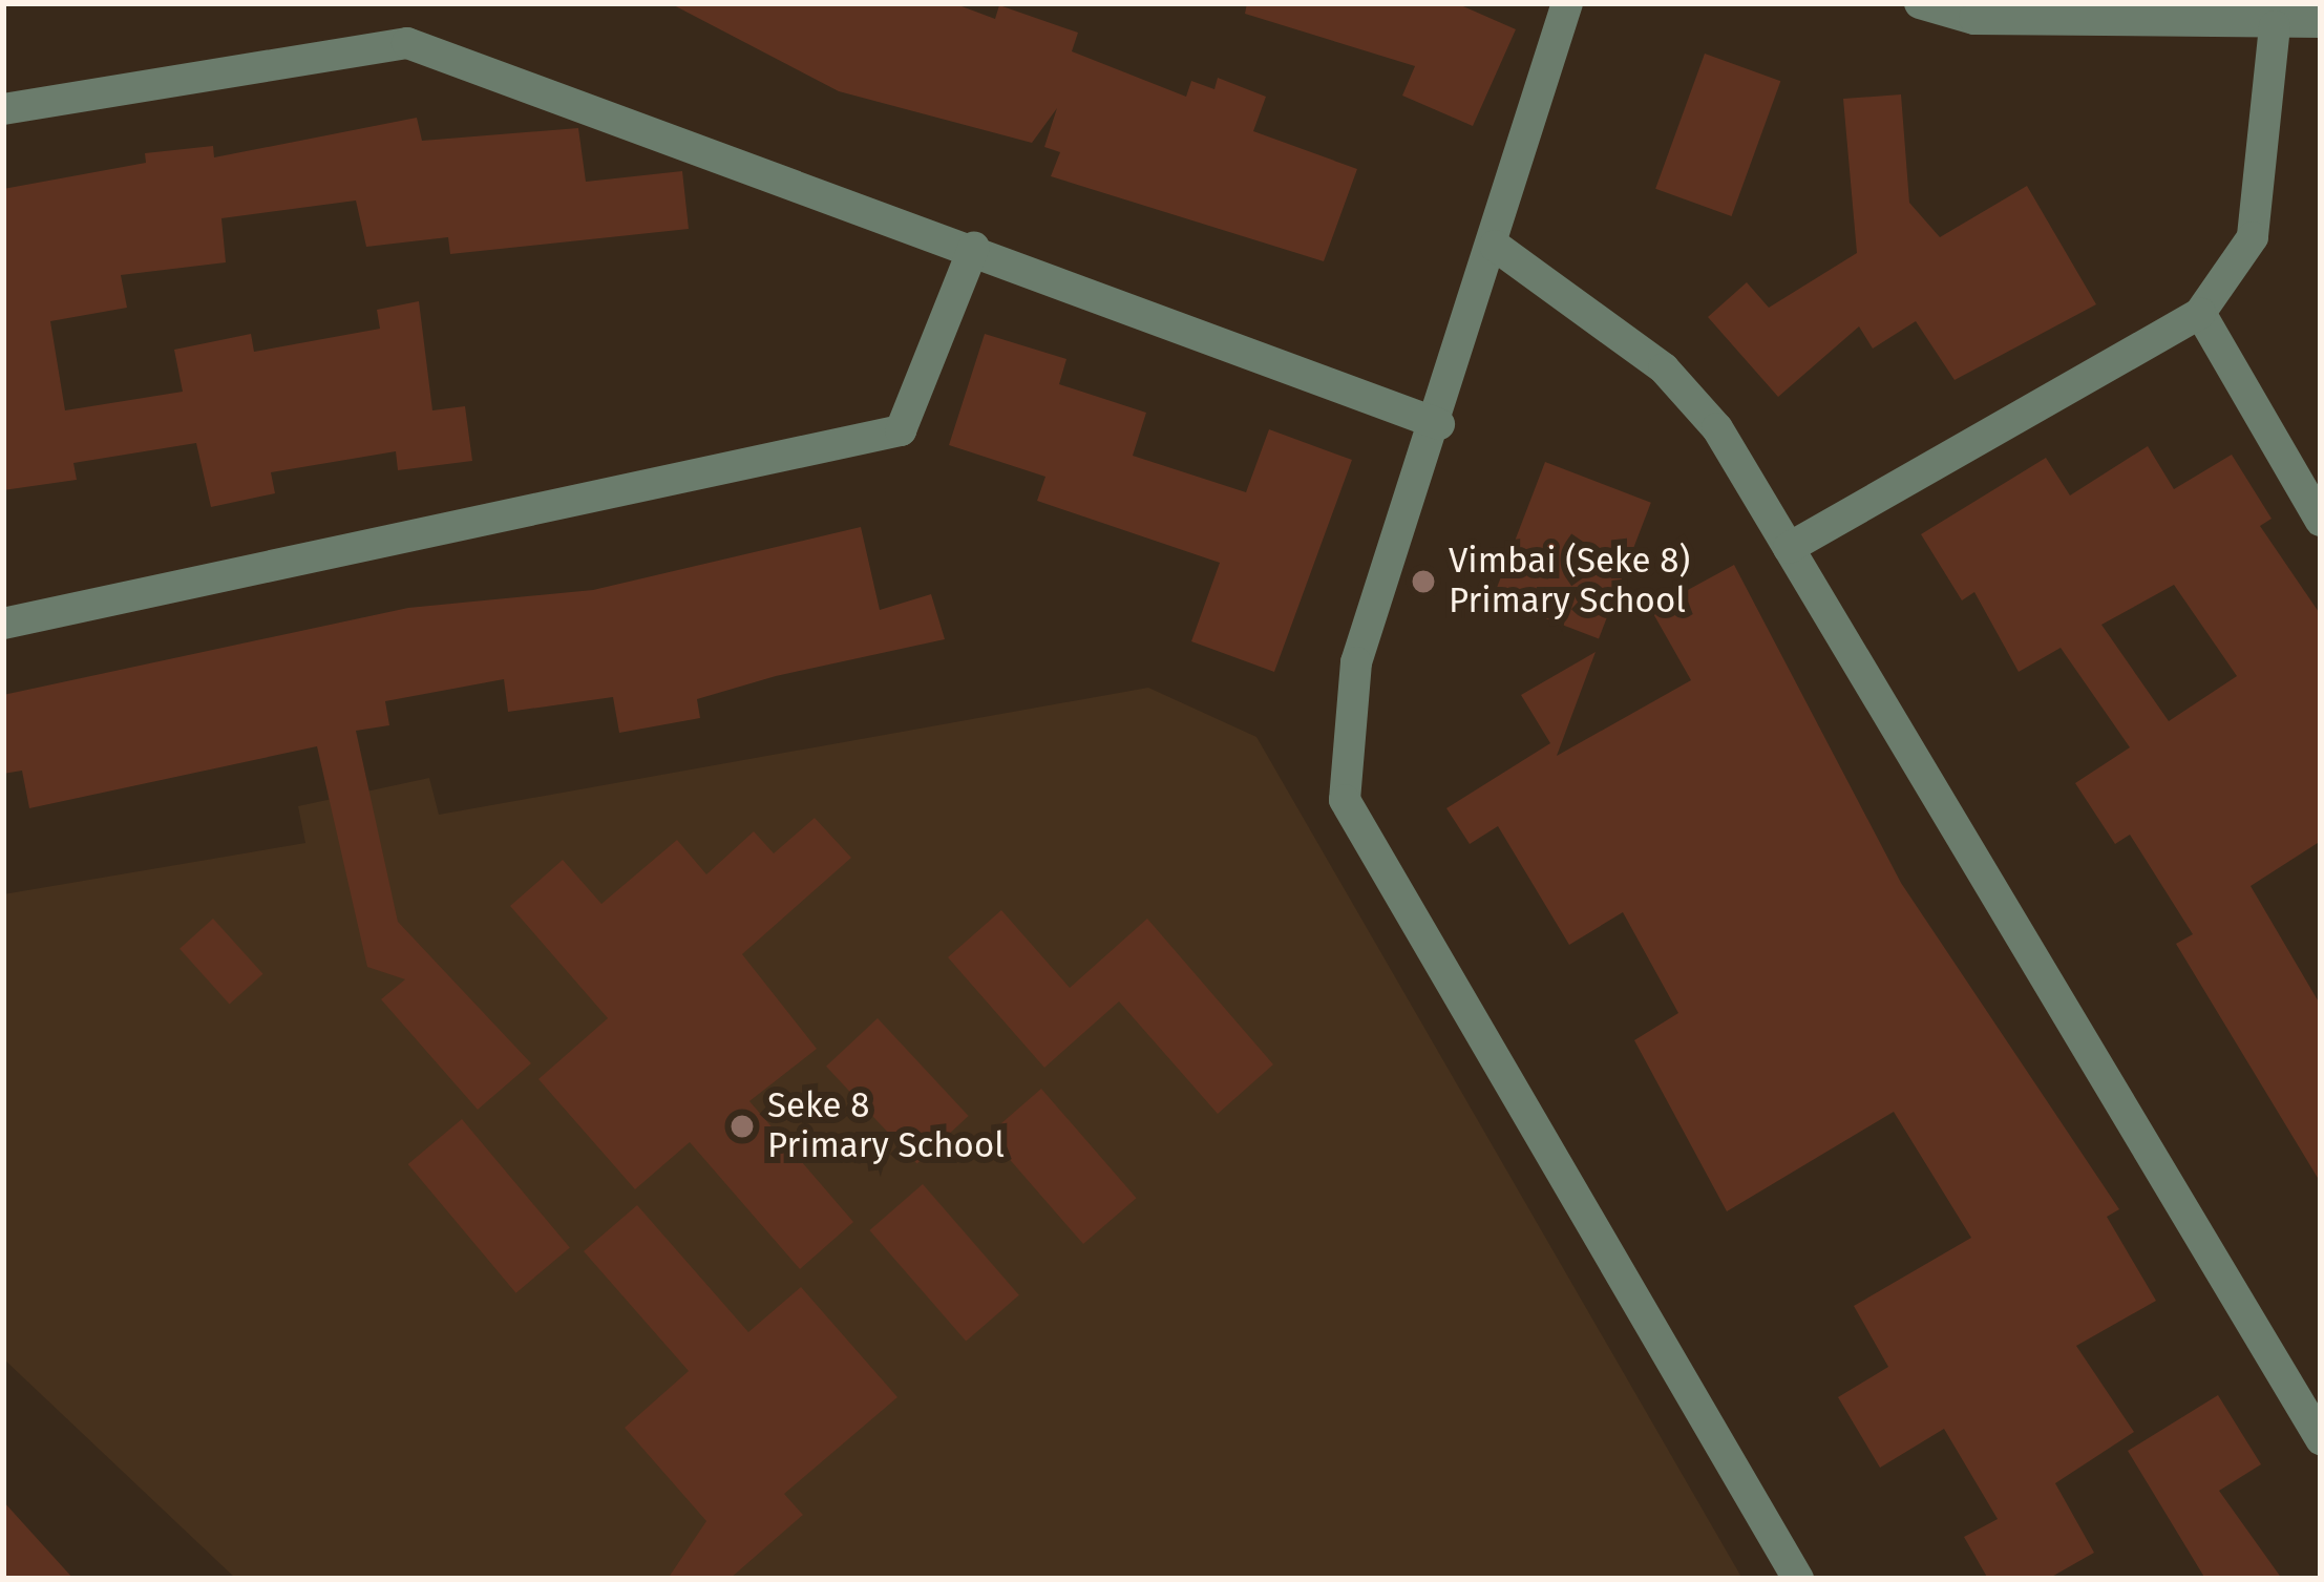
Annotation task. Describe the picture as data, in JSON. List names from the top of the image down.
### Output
{
  "places": ["Vimbai (Seke 8) Primary School", "Seke 8 Primary School"]
}
